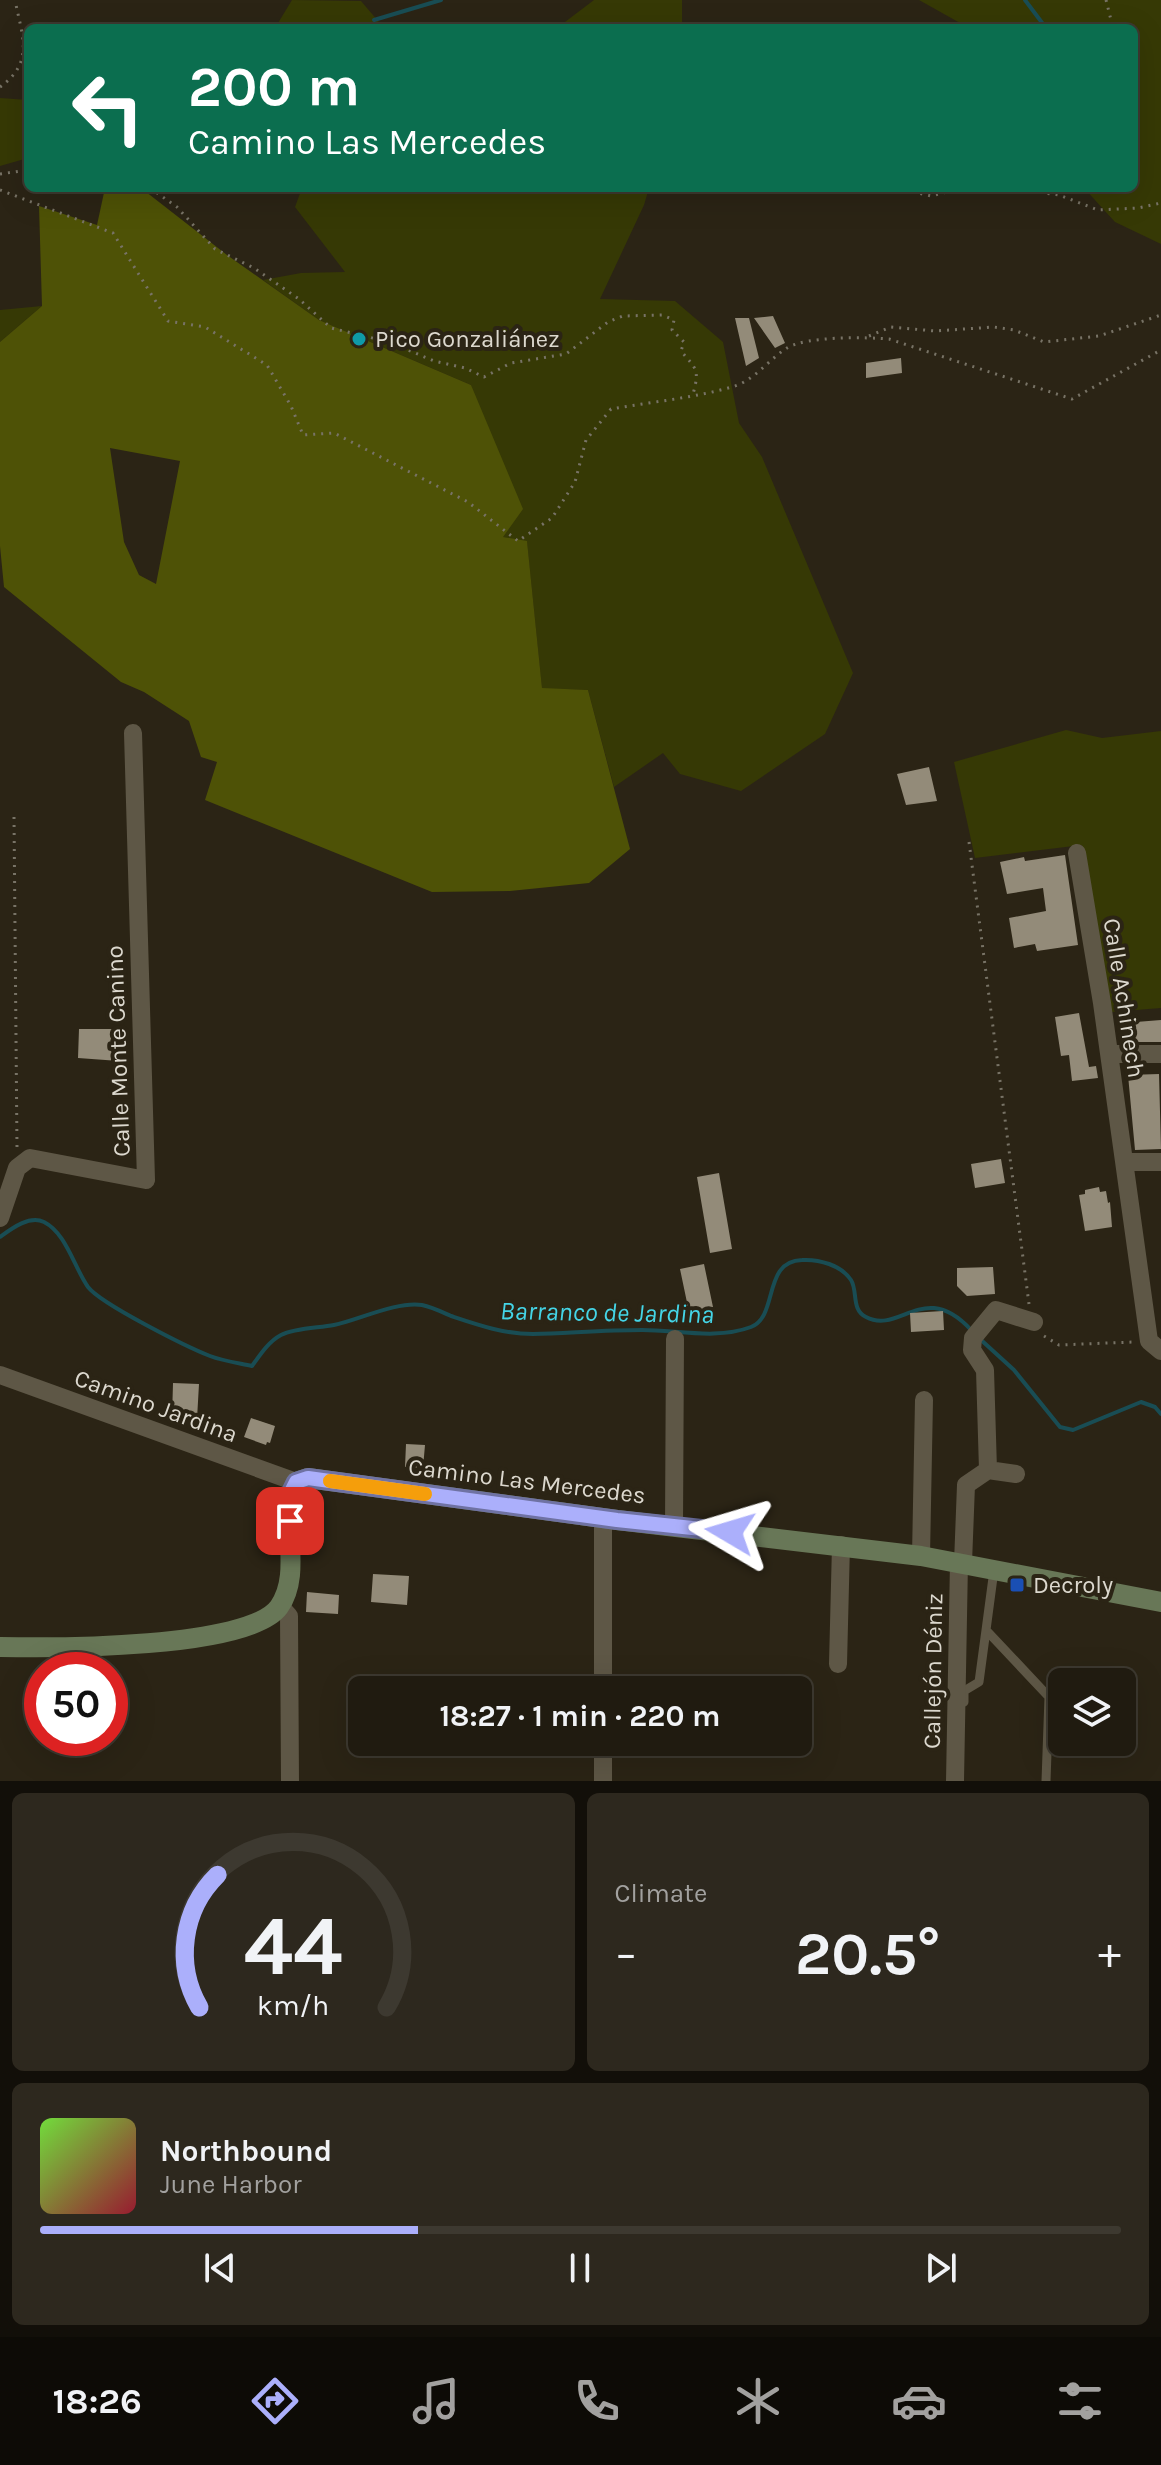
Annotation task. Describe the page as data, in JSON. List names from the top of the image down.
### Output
{
  "streets": {
    "main road": ["Camino Las Mercedes"],
    "street": [
      "Calle Achinech",
      "Calle Monte Canino",
      "Camino Jardina",
      "Callejón Déniz"
    ]
  },
  "crossings": [
    ["Camino Jardina", "Camino Las Mercedes"],
    ["Camino Las Mercedes", "Callejón Déniz"]
  ],
  "water": ["Barranco de Jardina"],
  "places": {
    "other": ["Pico Gonzaliánez"],
    "transit": ["Decroly"]
  },
  "page": {
    "turn": ["200 m", "Camino Las Mercedes"],
    "limit": "50",
    "trip": "18:27 · 1 min · 220 m",
    "tile": "Climate",
    "heat": ["−", "20.5°", "+"],
    "song": ["Northbound", "June Harbor"],
    "tabs": "18:26",
    "gauge": ["44", "km/h"]
  }
}
